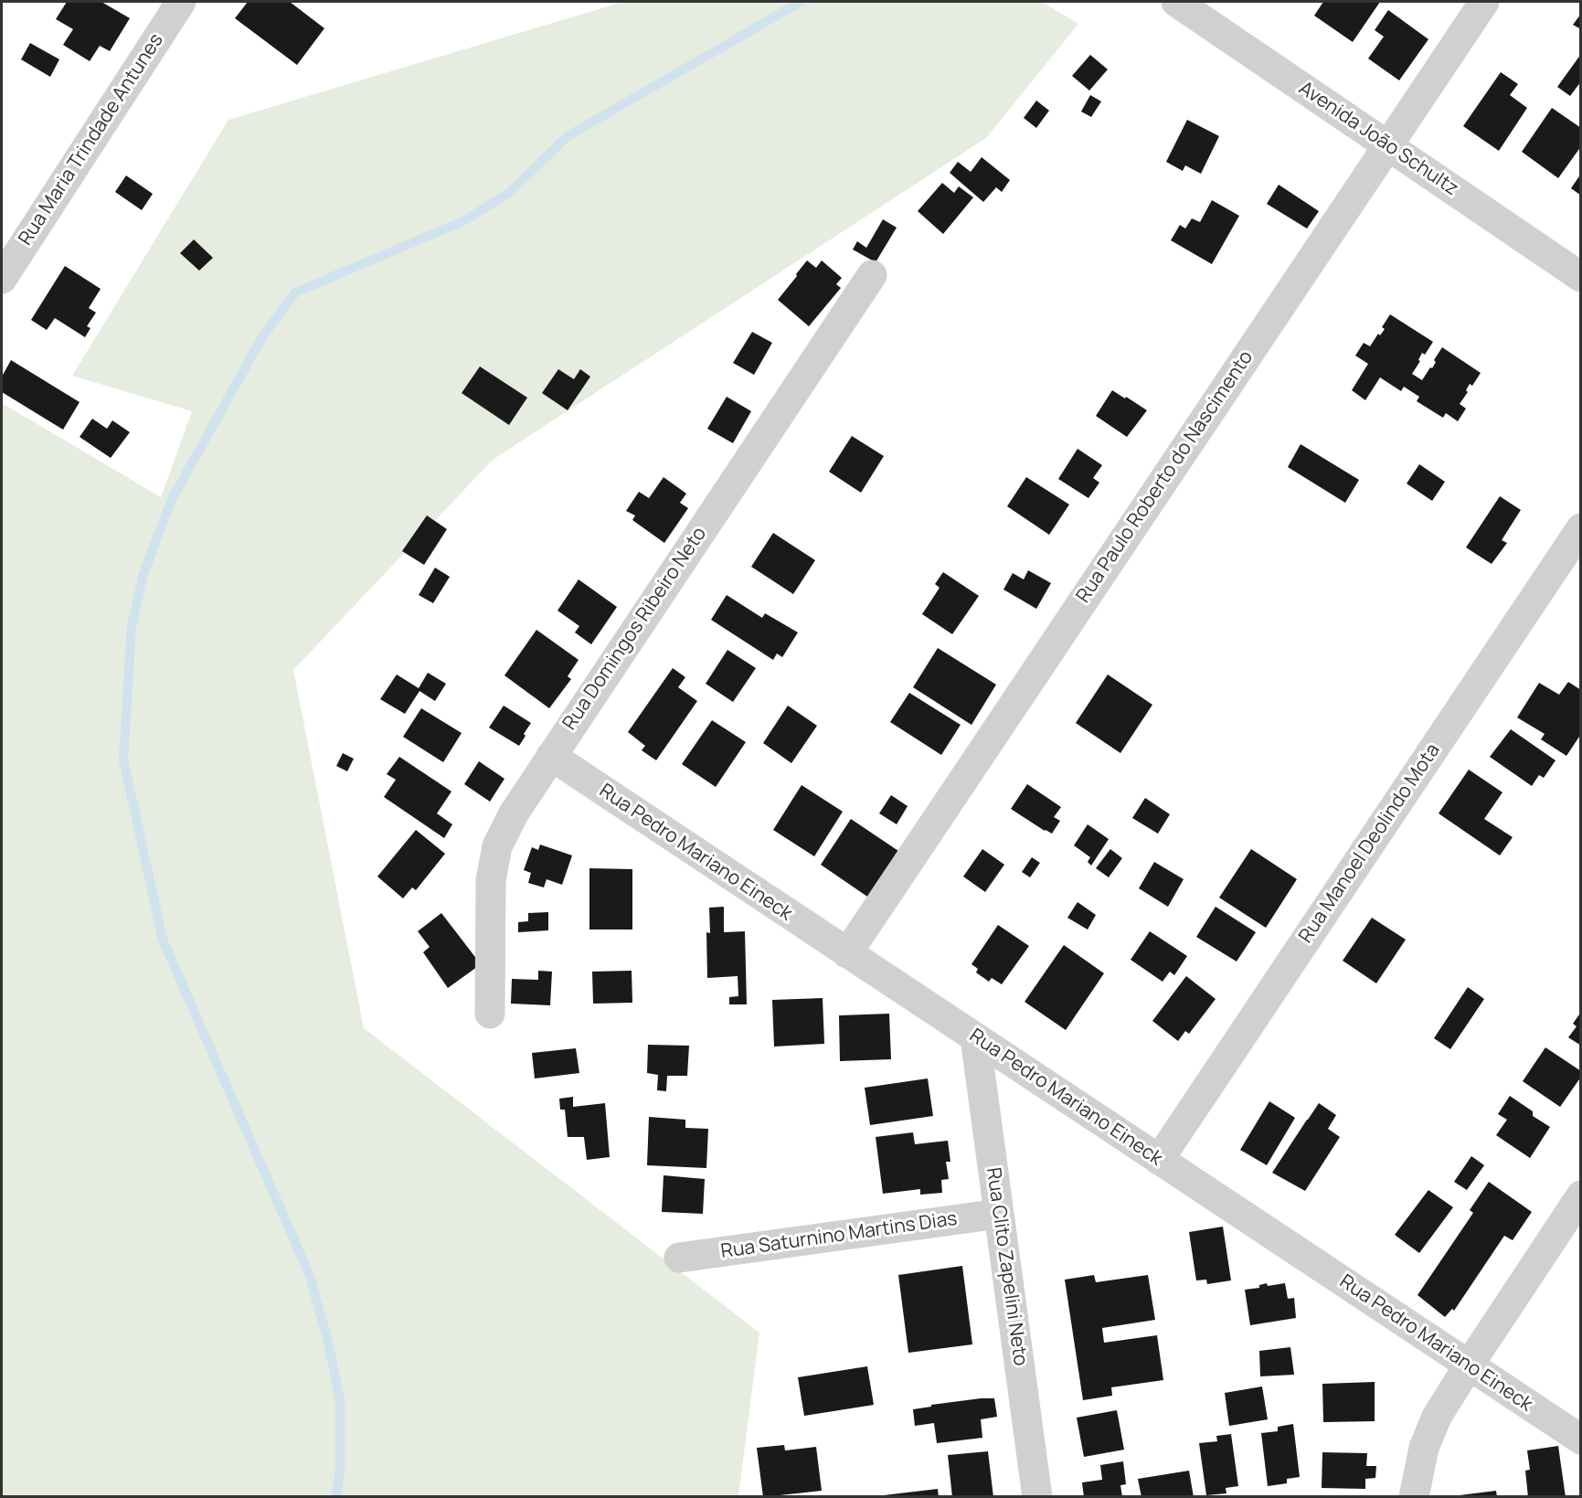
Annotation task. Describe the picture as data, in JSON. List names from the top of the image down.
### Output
{
  "streets": {
    "street": [
      "Avenida João Schultz",
      "Rua Maria Trindade Antunes",
      "Rua Paulo Roberto do Nascimento",
      "Rua Domingos Ribeiro Neto",
      "Rua Manoel Deolindo Mota",
      "Rua Pedro Mariano Eineck",
      "Rua Saturnino Martins Dias",
      "Rua Clito Zapelini Neto"
    ]
  },
  "crossings": [
    ["Avenida João Schultz", "Rua Paulo Roberto do Nascimento"],
    ["Rua Paulo Roberto do Nascimento", "Rua Pedro Mariano Eineck"],
    ["Rua Domingos Ribeiro Neto", "Rua Pedro Mariano Eineck"],
    ["Rua Manoel Deolindo Mota", "Rua Pedro Mariano Eineck"],
    ["Rua Pedro Mariano Eineck", "Rua Clito Zapelini Neto"],
    ["Rua Saturnino Martins Dias", "Rua Clito Zapelini Neto"]
  ]
}
